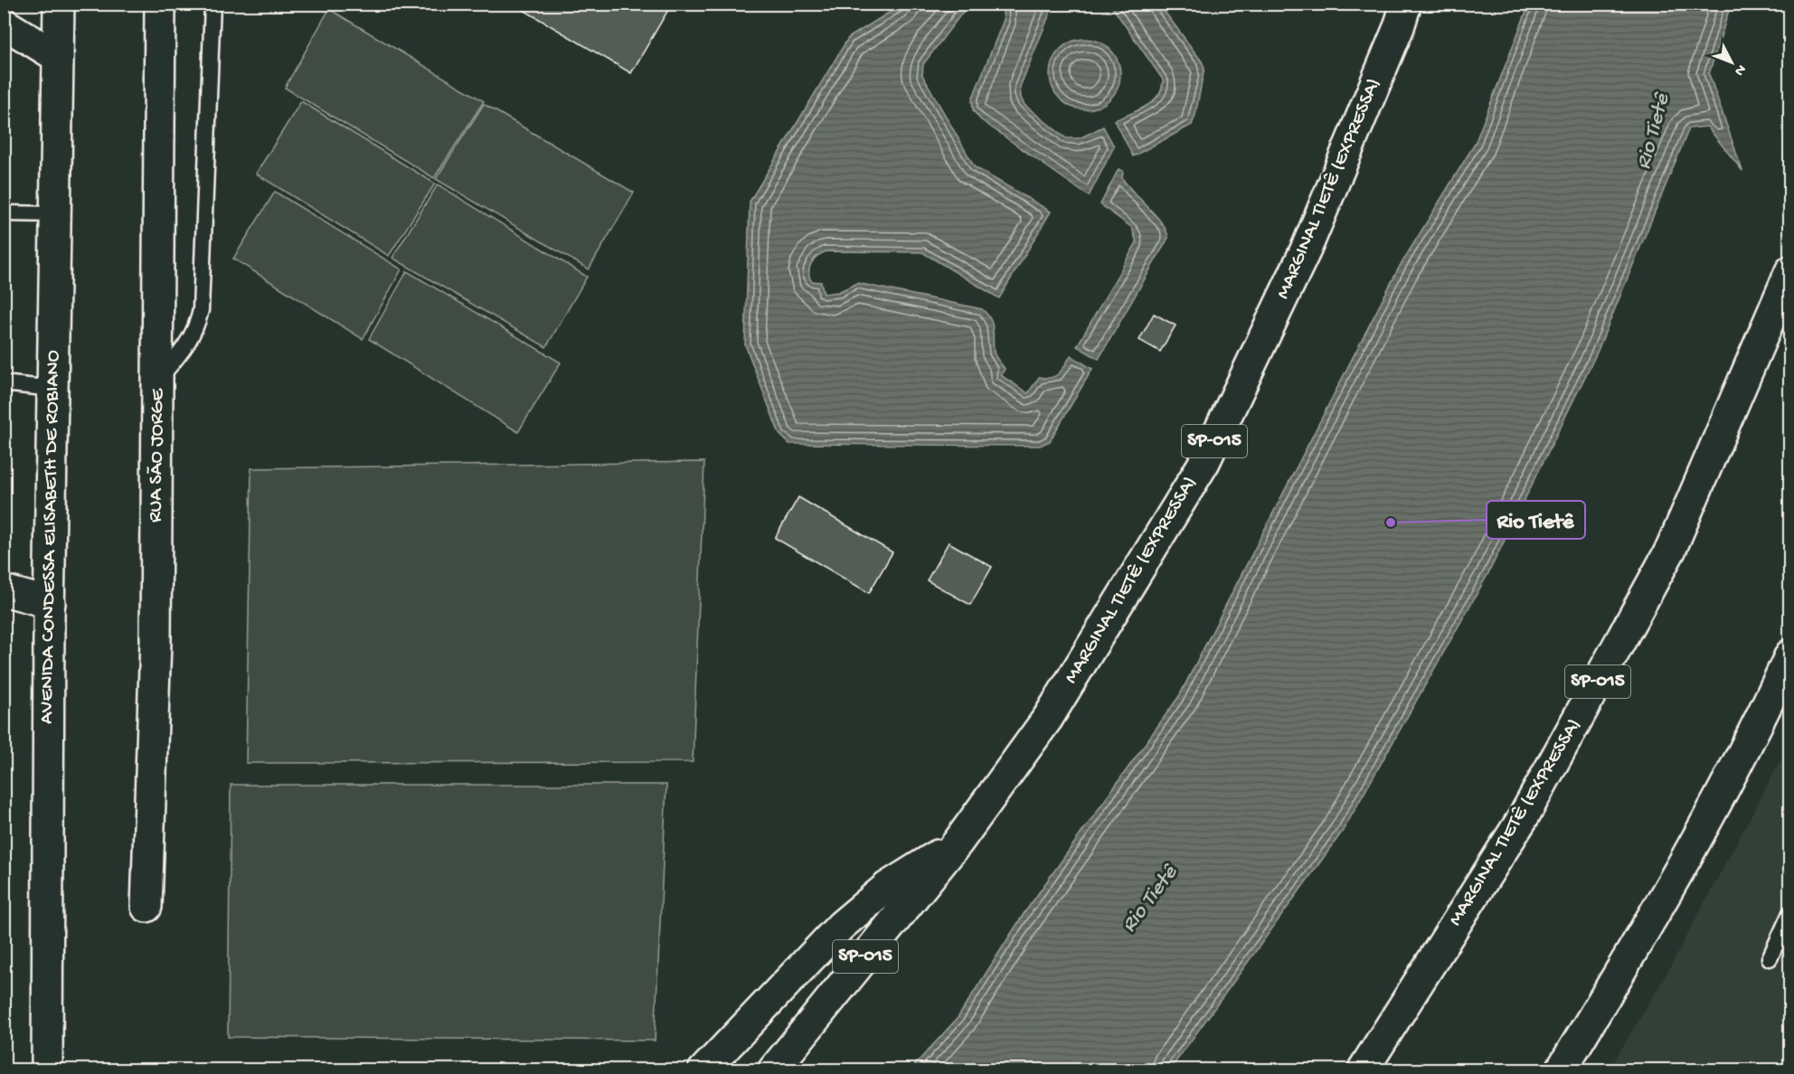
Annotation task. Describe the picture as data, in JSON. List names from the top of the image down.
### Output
{
  "streets": {
    "main road": [
      "MARGINAL TIETÊ (EXPRESSA)",
      "SP-015",
      "RUA SÃO JORGE",
      "AVENIDA CONDESSA ELISABETH DE ROBIANO"
    ]
  },
  "water": ["Rio Tietê"],
  "places": ["Rio Tietê"],
  "north": "bottom right"
}
